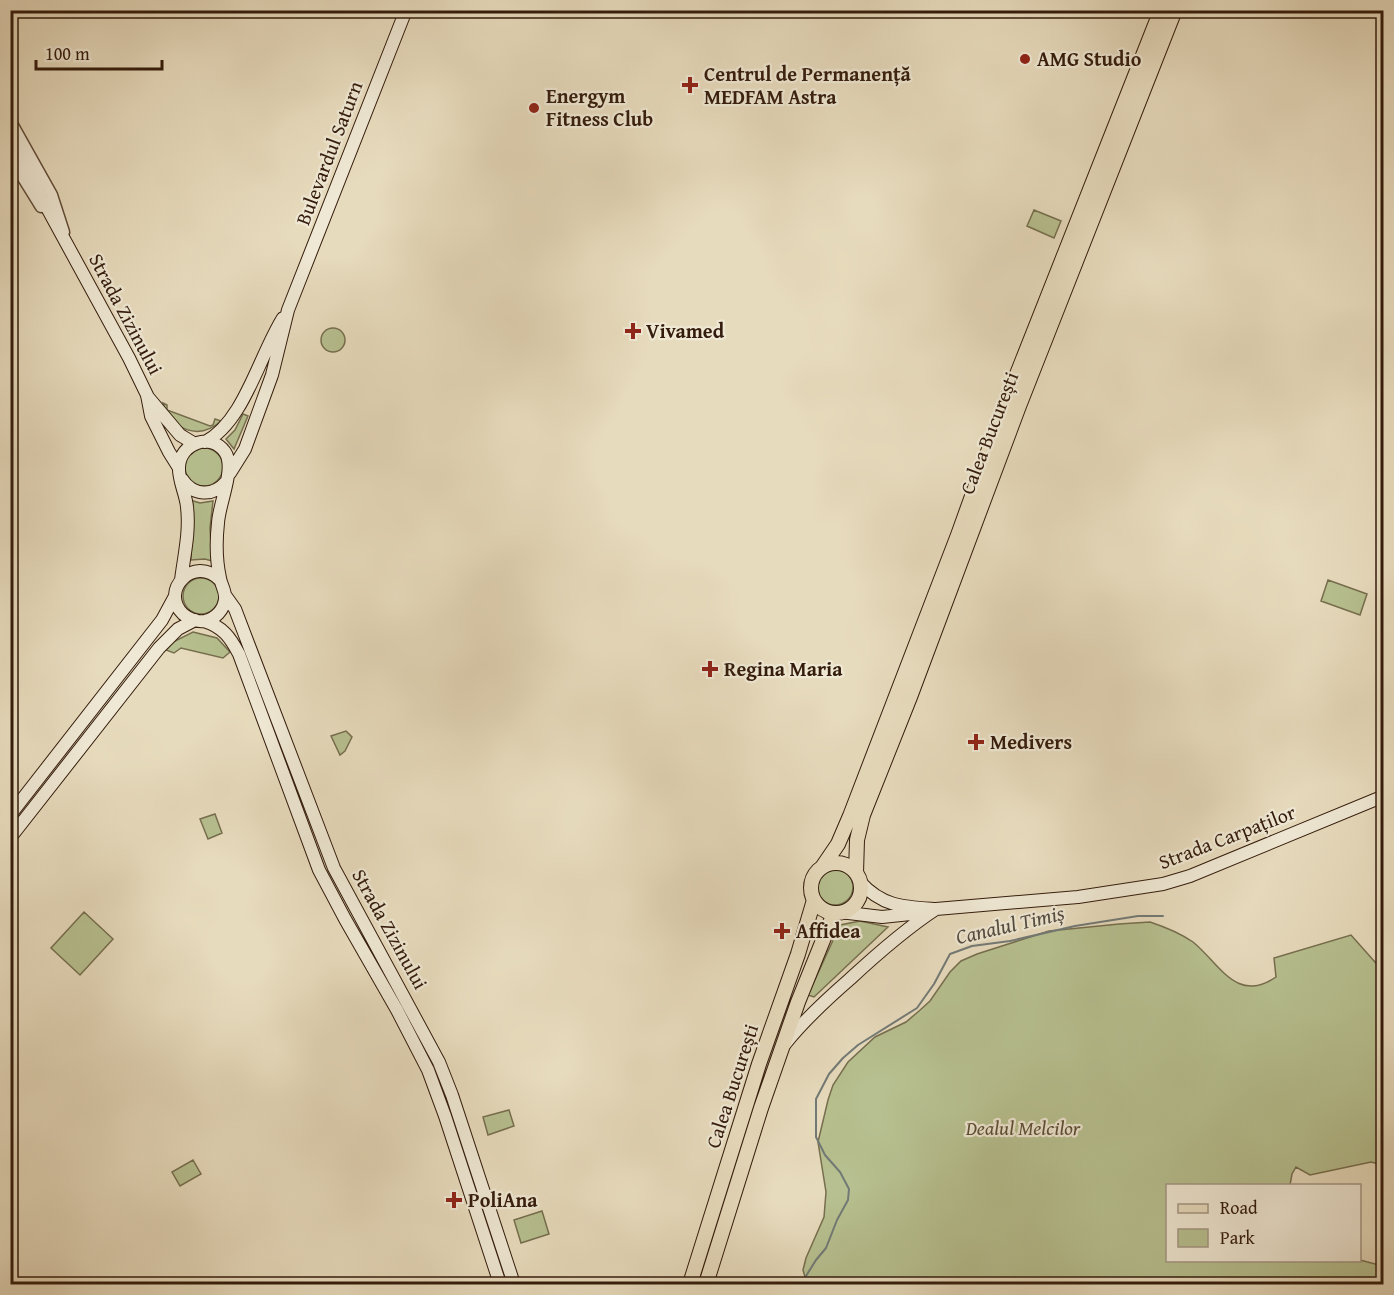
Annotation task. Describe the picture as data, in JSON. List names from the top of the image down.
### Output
{
  "streets": {
    "main road": [
      "Bulevardul Saturn",
      "Strada Zizinului",
      "Calea București",
      "Strada Carpaților"
    ]
  },
  "crossings": [
    ["Bulevardul Saturn", "Strada Zizinului"],
    ["Calea București", "Strada Carpaților"]
  ],
  "water": ["Canalul Timiș"],
  "parks": ["Dealul Melcilor"],
  "places": {
    "other": ["AMG Studio", "Energym Fitness Club"],
    "health": [
      "Centrul de Permanență MEDFAM Astra",
      "Vivamed",
      "Regina Maria",
      "Medivers",
      "Affidea",
      "PoliAna"
    ]
  },
  "legend": ["Road", "Park"],
  "scale_bar": "100 m"
}
